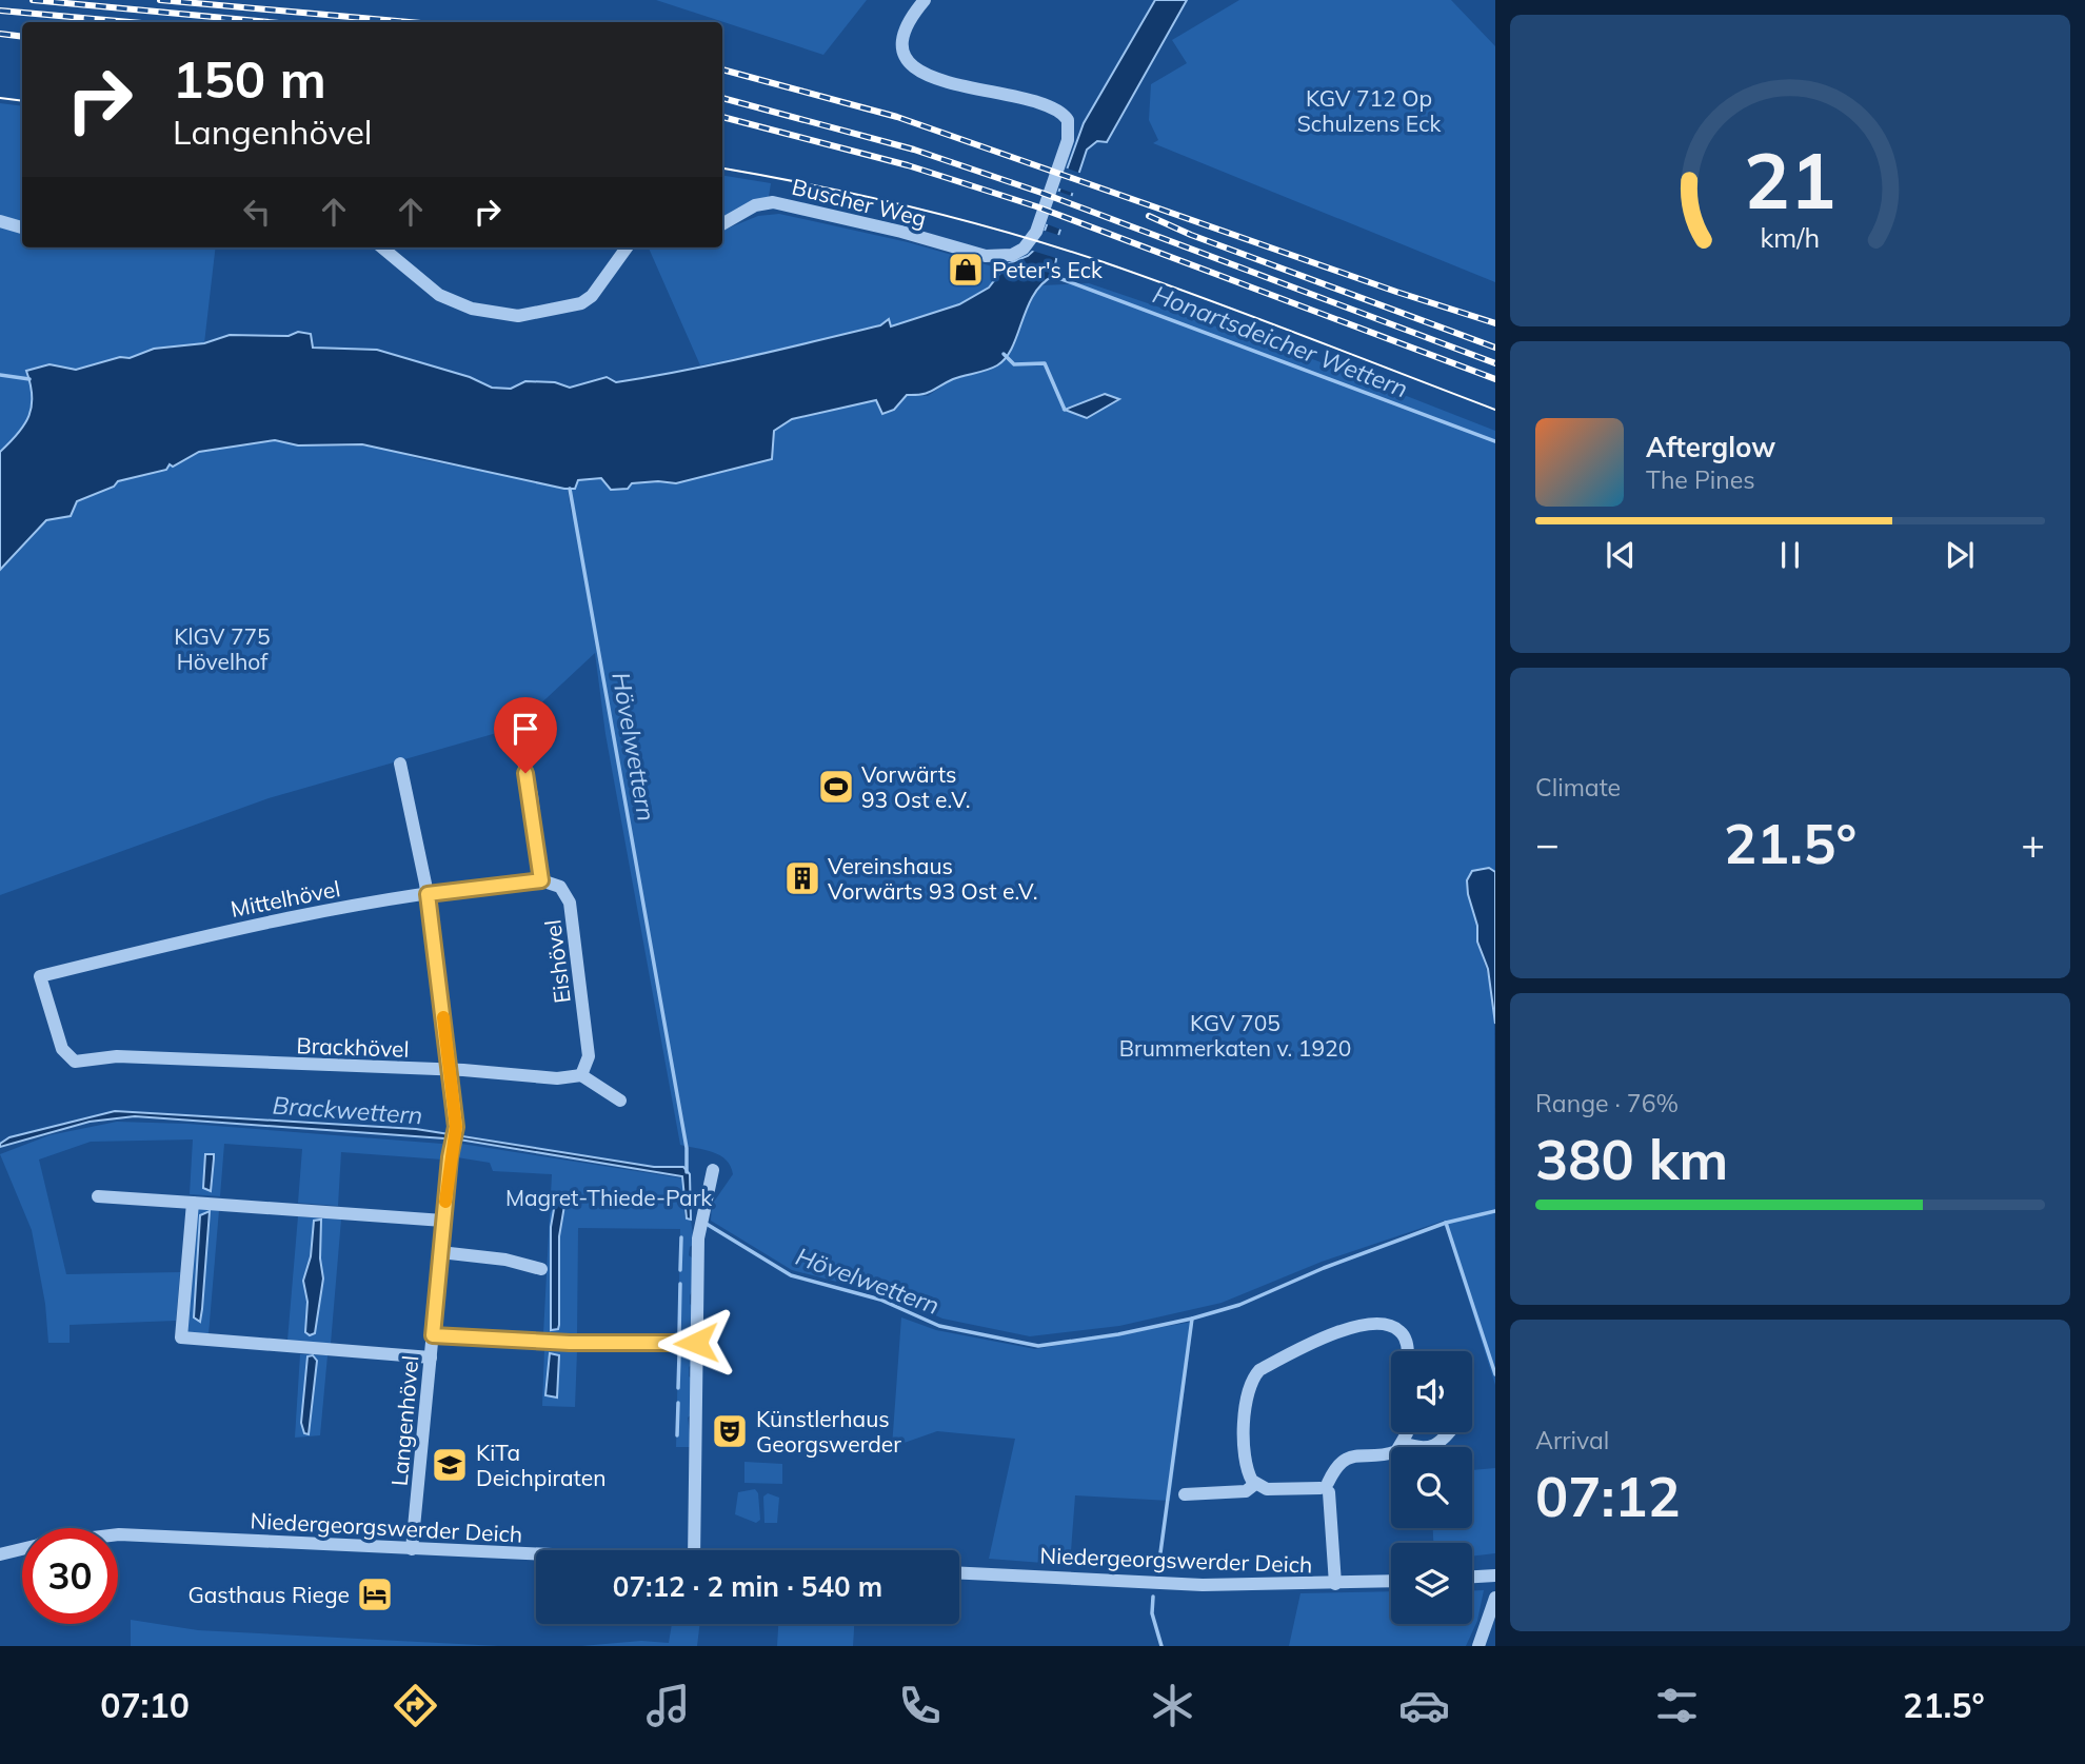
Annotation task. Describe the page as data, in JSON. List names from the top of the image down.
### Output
{
  "streets": {
    "street": [
      "Buscher Weg",
      "Mittelhövel",
      "Eishövel",
      "Brackhövel",
      "Langenhövel",
      "Niedergeorgswerder Deich"
    ]
  },
  "crossings": [
    ["Mittelhövel", "Eishövel"],
    ["Mittelhövel", "Brackhövel"],
    ["Mittelhövel", "Langenhövel"],
    ["Eishövel", "Brackhövel"],
    ["Brackhövel", "Langenhövel"],
    ["Langenhövel", "Niedergeorgswerder Deich"]
  ],
  "water": ["Honartsdeicher Wettern", "Hövelwettern", "Brackwettern"],
  "parks": [
    "KGV 712 Op Schulzens Eck",
    "KlGV 775 Hövelhof",
    "KGV 705 Brummerkaten v. 1920",
    "Magret-Thiede-Park"
  ],
  "places": {
    "shop": ["Peter's Eck"],
    "sports": ["Vorwärts 93 Ost e.V."],
    "building": ["Vereinshaus Vorwärts 93 Ost e.V."],
    "theatre": ["Künstlerhaus Georgswerder"],
    "school or university": ["KiTa Deichpiraten"],
    "hotel": ["Gasthaus Riege"]
  },
  "page": {
    "turn": ["150 m", "Langenhövel"],
    "song": ["Afterglow", "The Pines"],
    "tile": [
      "Climate",
      ["Range · 76%", "380 km"],
      ["Arrival", "07:12"]
    ],
    "heat": ["−", "21.5°", "+"],
    "limit": "30",
    "trip": "07:12 · 2 min · 540 m",
    "tabs": ["07:10", "21.5°"],
    "gauge": ["21", "km/h"]
  }
}
